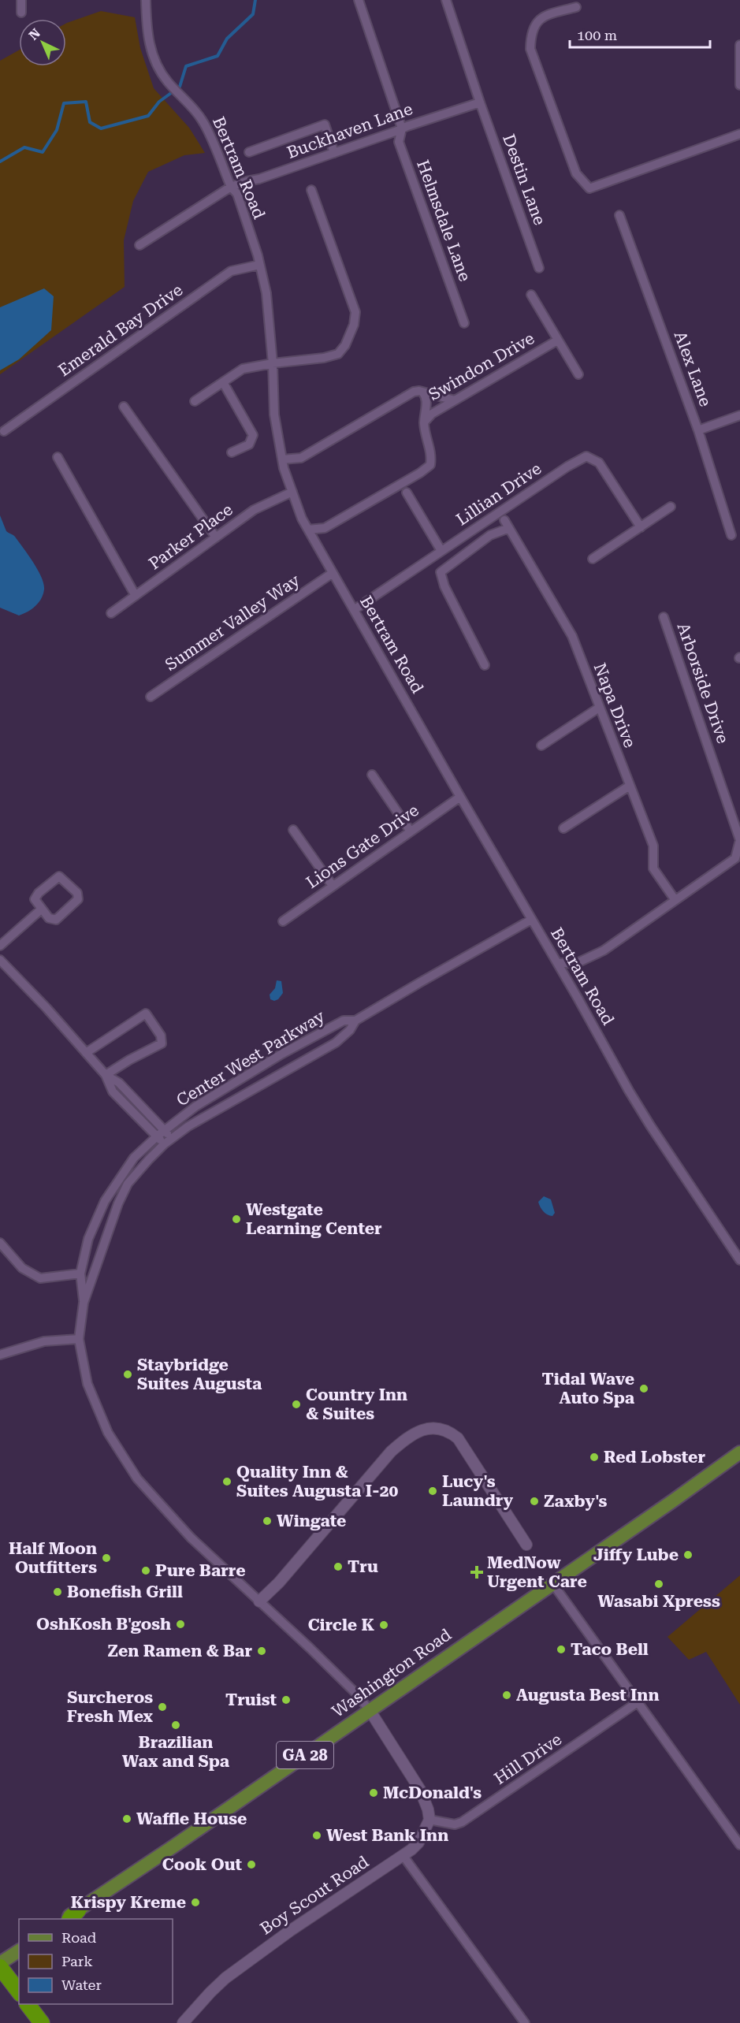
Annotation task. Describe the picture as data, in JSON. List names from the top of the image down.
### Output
{
  "streets": {
    "main road": ["Washington Road", "GA 28"],
    "street": [
      "Buckhaven Lane",
      "Bertram Road",
      "Destin Lane",
      "Helmsdale Lane",
      "Emerald Bay Drive",
      "Swindon Drive",
      "Alex Lane",
      "Lillian Drive",
      "Parker Place",
      "Summer Valley Way",
      "Arborside Drive",
      "Napa Drive",
      "Lions Gate Drive",
      "Center West Parkway",
      "Hill Drive",
      "Boy Scout Road"
    ]
  },
  "crossings": [
    ["Buckhaven Lane", "Bertram Road"],
    ["Buckhaven Lane", "Destin Lane"],
    ["Buckhaven Lane", "Helmsdale Lane"],
    ["Bertram Road", "Emerald Bay Drive"],
    ["Bertram Road", "Lillian Drive"],
    ["Bertram Road", "Parker Place"],
    ["Bertram Road", "Summer Valley Way"],
    ["Bertram Road", "Arborside Drive"],
    ["Bertram Road", "Lions Gate Drive"],
    ["Bertram Road", "Center West Parkway"],
    ["Arborside Drive", "Napa Drive"],
    ["Center West Parkway", "Washington Road"],
    ["Hill Drive", "Boy Scout Road"]
  ],
  "places": {
    "other": [
      "Westgate Learning Center",
      "Staybridge Suites Augusta",
      "Tidal Wave Auto Spa",
      "Country Inn & Suites",
      "Red Lobster",
      "Quality Inn & Suites Augusta I-20",
      "Lucy's Laundry",
      "Zaxby's",
      "Wingate",
      "Jiffy Lube",
      "Half Moon Outfitters",
      "Tru",
      "Pure Barre",
      "Wasabi Xpress",
      "Bonefish Grill",
      "OshKosh B'gosh",
      "Circle K",
      "Taco Bell",
      "Zen Ramen & Bar",
      "Augusta Best Inn",
      "Truist",
      "Surcheros Fresh Mex",
      "Brazilian Wax and Spa",
      "McDonald's",
      "Waffle House",
      "West Bank Inn",
      "Cook Out",
      "Krispy Kreme"
    ],
    "health": ["MedNow Urgent Care"]
  },
  "legend": ["Road", "Park", "Water"],
  "scale_bar": "100 m",
  "north": "top left"
}
